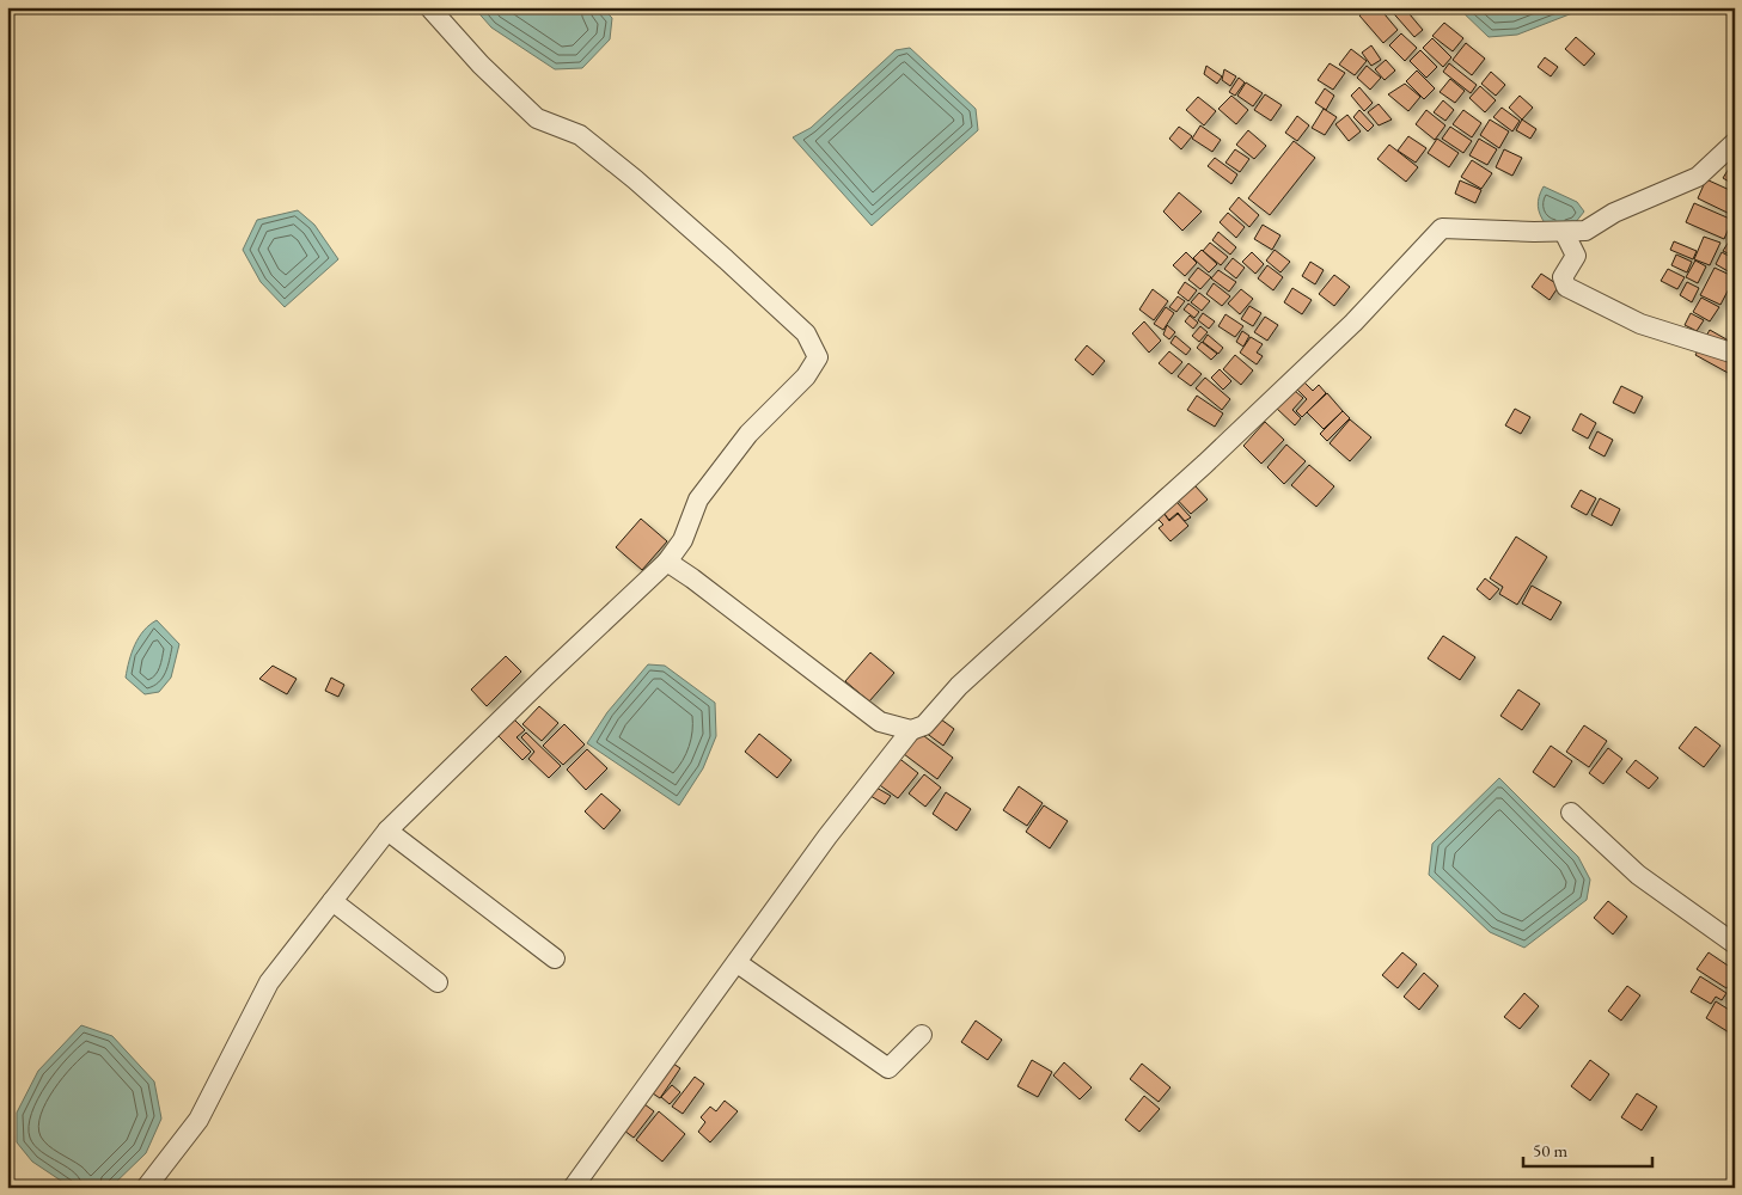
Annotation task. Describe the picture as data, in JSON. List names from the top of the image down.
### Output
{
  "scale_bar": "50 m"
}
